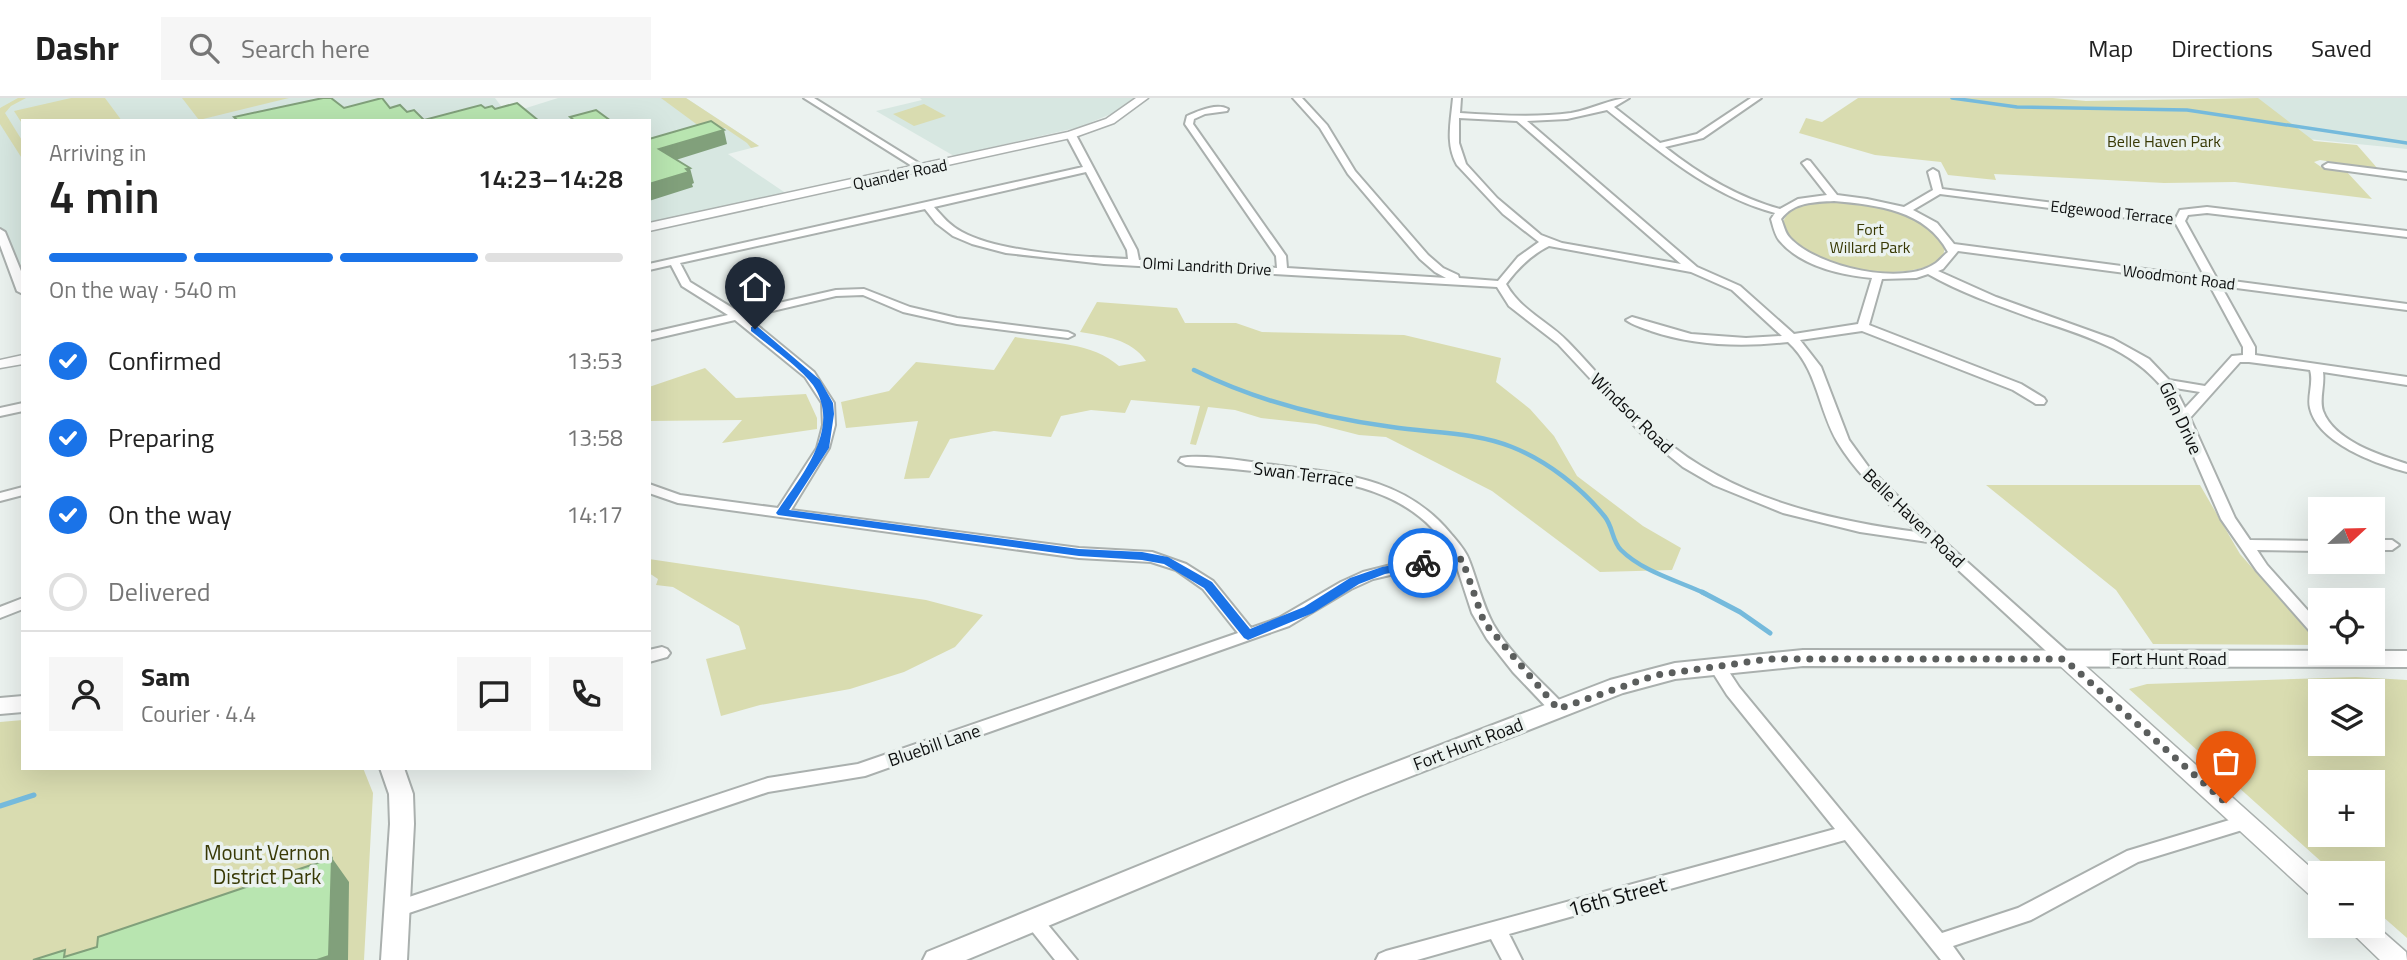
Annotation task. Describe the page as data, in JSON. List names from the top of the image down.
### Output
{
  "streets": {
    "main road": ["Fort Hunt Road"],
    "street": [
      "Quander Road",
      "Edgewood Terrace",
      "Olmi Landrith Drive",
      "Woodmont Road",
      "Windsor Road",
      "Glen Drive",
      "Swan Terrace",
      "Belle Haven Road",
      "Bluebill Lane",
      "16th Street"
    ]
  },
  "crossings": [
    ["Olmi Landrith Drive", "Windsor Road"],
    ["Windsor Road", "Belle Haven Road"],
    ["Swan Terrace", "Fort Hunt Road"],
    ["Swan Terrace", "Bluebill Lane"],
    ["Belle Haven Road", "Fort Hunt Road"]
  ],
  "parks": ["Belle Haven Park", "Fort Willard Park", "Mount Vernon District Park"],
  "north": "right",
  "page": {
    "header": "Dashr",
    "search": "Search here",
    "nav": ["Map", "Directions", "Saved"],
    "heading": ["4 min", "Arriving in", "14:23–14:28"],
    "panel": ["Sam", "Courier · 4.4"],
    "bar": "On the way · 540 m",
    "list": [
      ["Confirmed", "13:53"],
      ["Preparing", "13:58"],
      ["On the way", "14:17"],
      "Delivered"
    ],
    "map_buttons": ["+", "−"]
  }
}
